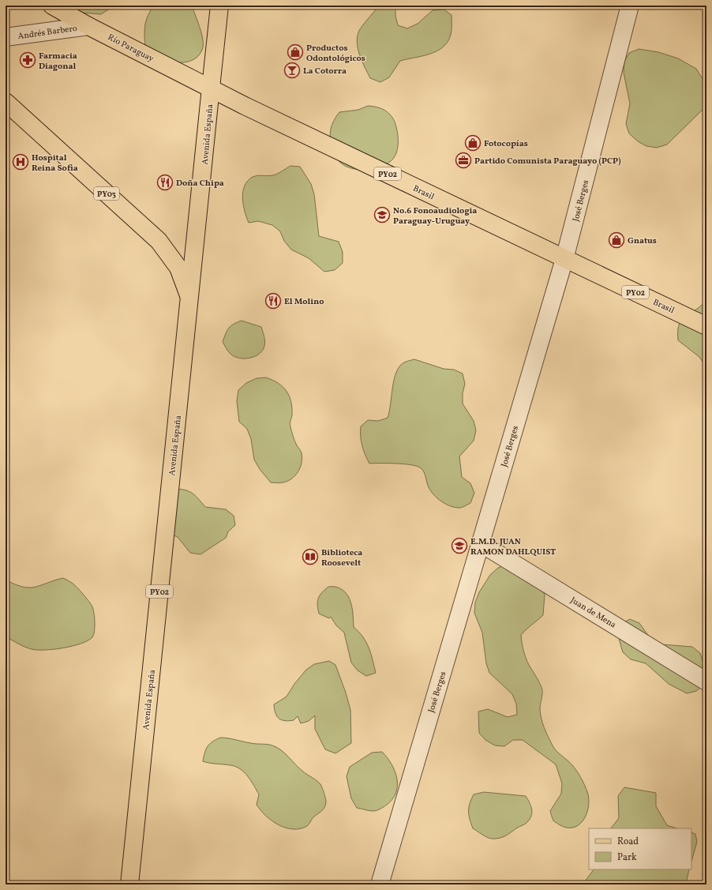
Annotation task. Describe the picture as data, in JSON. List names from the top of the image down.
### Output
{
  "streets": {
    "main road": [
      "Río Paraguay",
      "Avenida España",
      "PY02",
      "Brasil",
      "PY03"
    ],
    "street": ["Andrés Barbero", "José Berges", "Juan de Mena"]
  },
  "crossings": [
    ["Andrés Barbero", "Río Paraguay"],
    ["Río Paraguay", "Avenida España"],
    ["Río Paraguay", "Brasil"],
    ["Avenida España", "Brasil"],
    ["Avenida España", "PY03"],
    ["Brasil", "José Berges"],
    ["José Berges", "Juan de Mena"]
  ],
  "places": {
    "shop": ["Productos Odontológicos", "Fotocopías", "Gnatus"],
    "pharmacy": ["Farmacia Diagonal"],
    "bar": ["La Cotorra"],
    "office": ["Partido Comunista Paraguayo (PCP)"],
    "hospital": ["Hospital Reina Sofia"],
    "restaurant": ["Doña Chipa", "El Molino"],
    "school or university": ["No.6 Fonoaudiologia Paraguay-Uruguay", "E.M.D. JUAN RAMON DAHLQUIST"],
    "library": ["Biblioteca Roosevelt"]
  },
  "legend": ["Road", "Park"]
}
